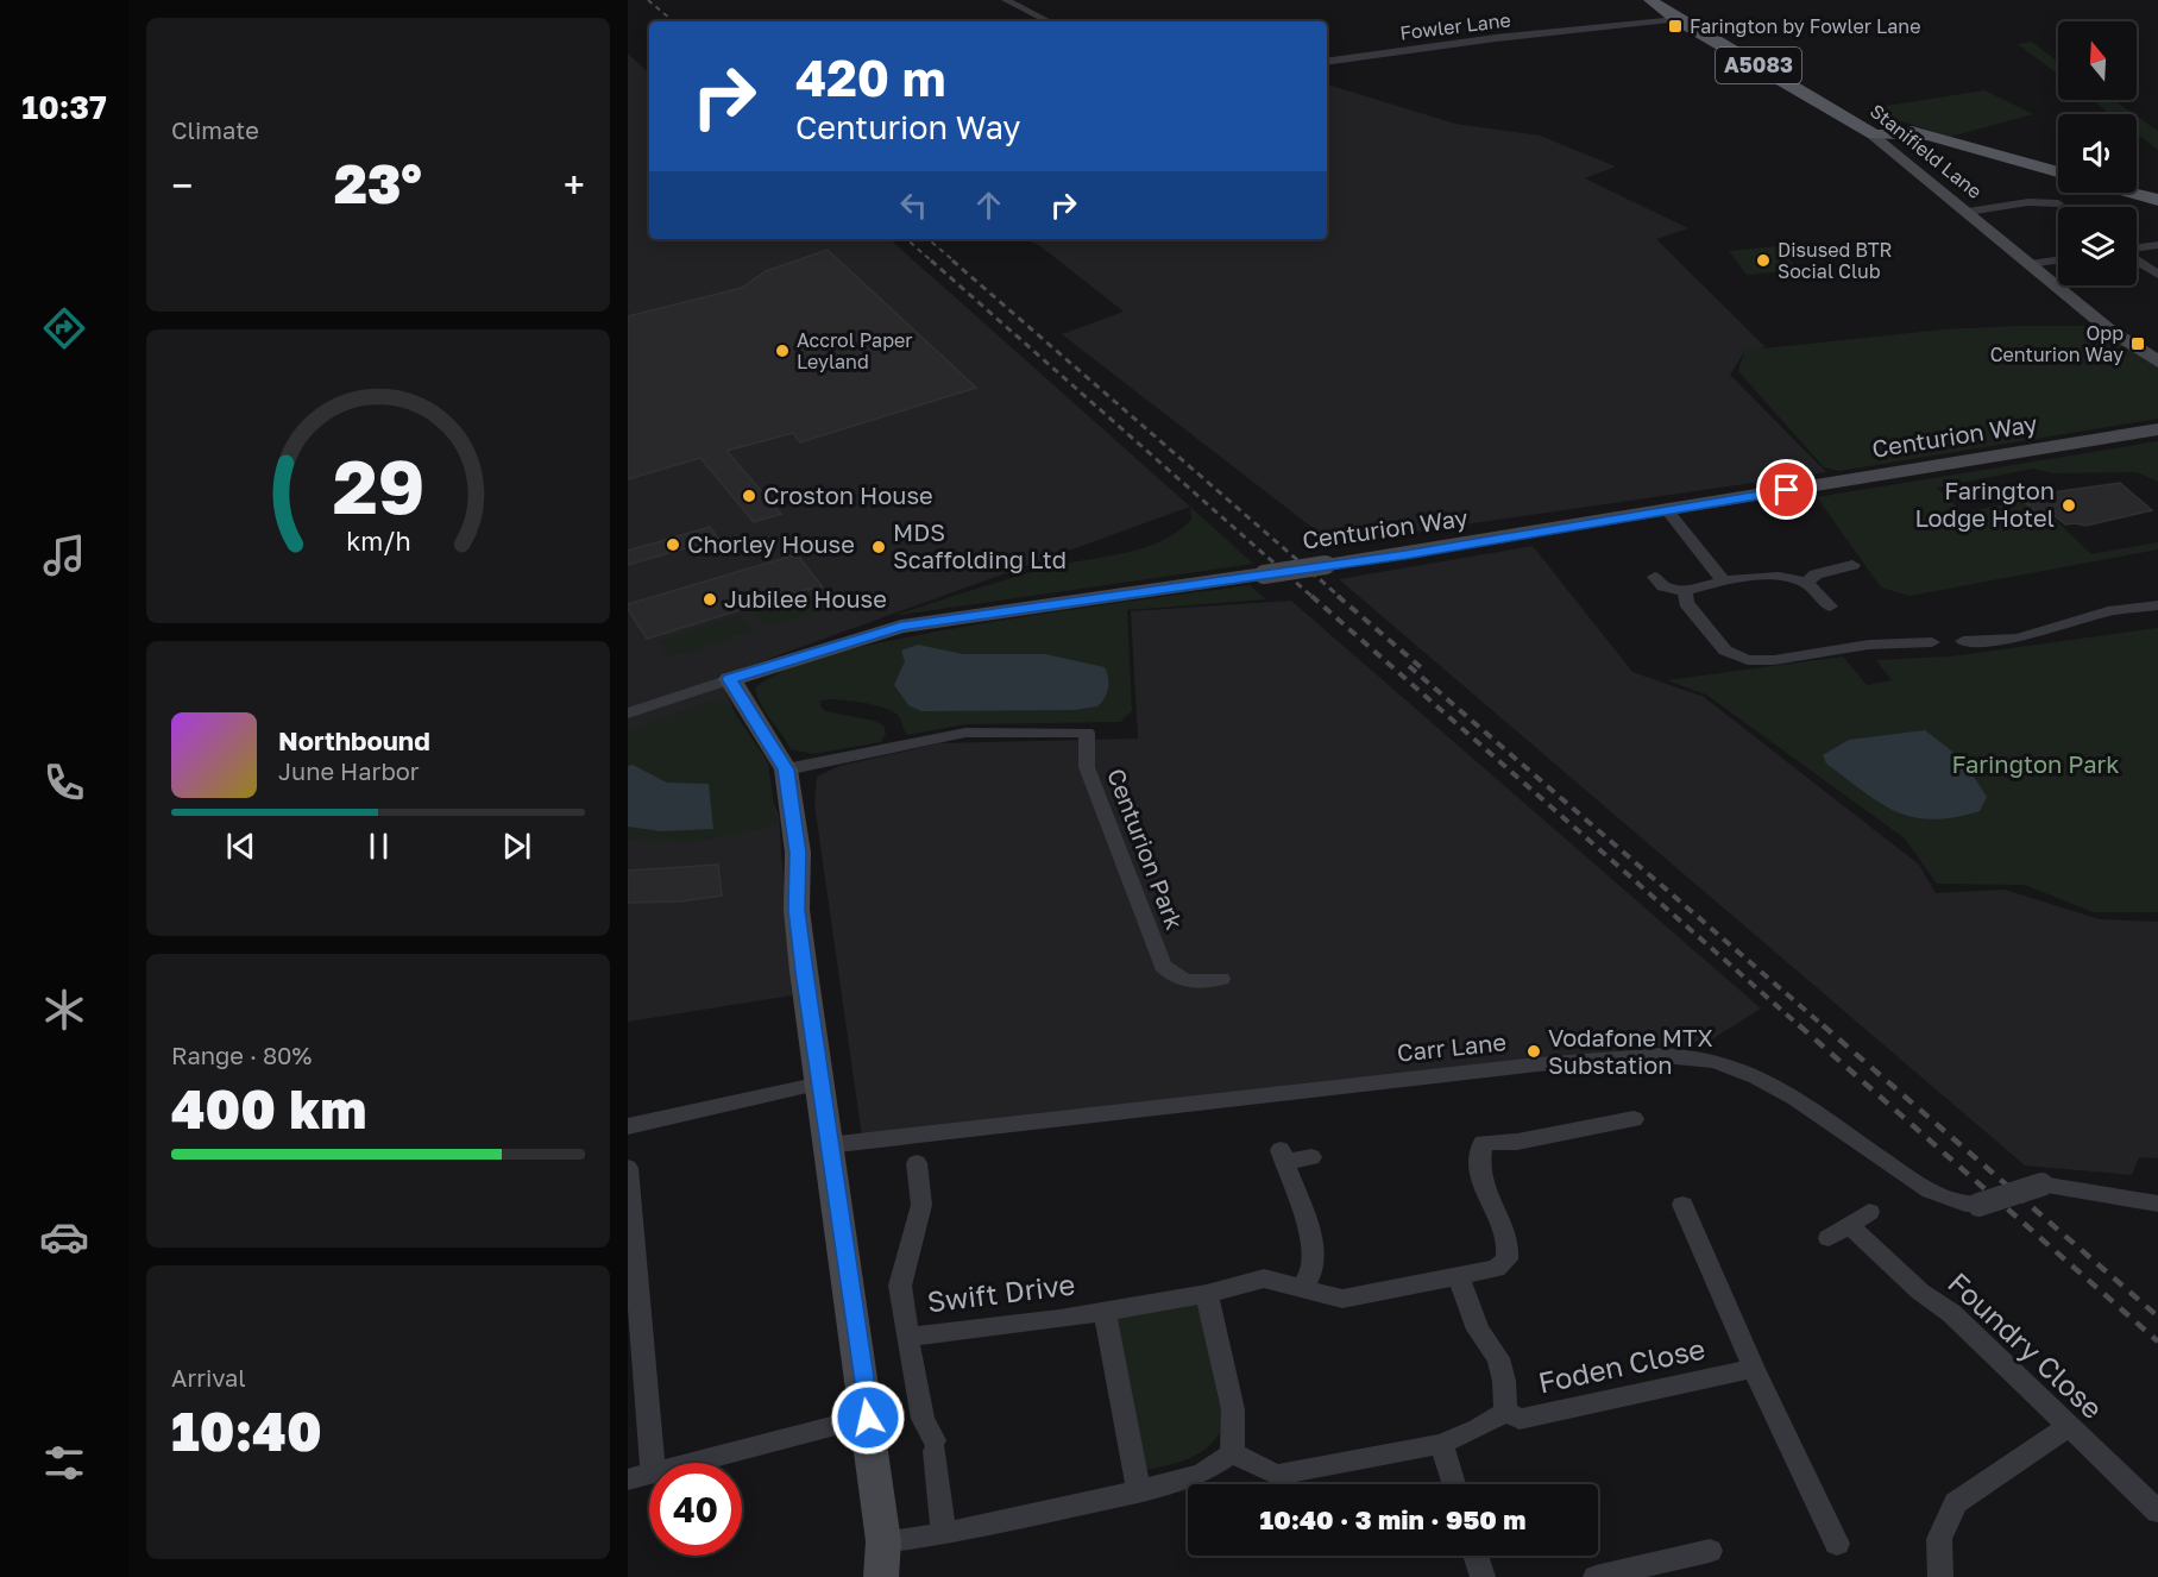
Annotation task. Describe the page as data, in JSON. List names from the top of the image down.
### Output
{
  "streets": {
    "main road": ["A5083", "Stanifield Lane"],
    "street": [
      "Fowler Lane",
      "Centurion Way",
      "Centurion Park",
      "Carr Lane",
      "Swift Drive",
      "Foundry Close",
      "Foden Close"
    ]
  },
  "crossings": [
    ["Fowler Lane", "Stanifield Lane"],
    ["A5083", "Stanifield Lane"]
  ],
  "parks": ["Farington Park"],
  "places": {
    "transit": ["Farington by Fowler Lane", "Opp Centurion Way"],
    "other": [
      "Disused BTR Social Club",
      "Accrol Paper Leyland",
      "Croston House",
      "Farington Lodge Hotel",
      "Chorley House",
      "MDS Scaffolding Ltd",
      "Jubilee House",
      "Vodafone MTX Substation"
    ]
  },
  "north": "top",
  "page": {
    "tabs": "10:37",
    "tile": [
      "Climate",
      ["Range · 80%", "400 km"],
      ["Arrival", "10:40"]
    ],
    "turn": ["420 m", "Centurion Way"],
    "heat": ["−", "23°", "+"],
    "song": ["Northbound", "June Harbor"],
    "limit": "40",
    "trip": "10:40 · 3 min · 950 m",
    "gauge": ["29", "km/h"]
  }
}
